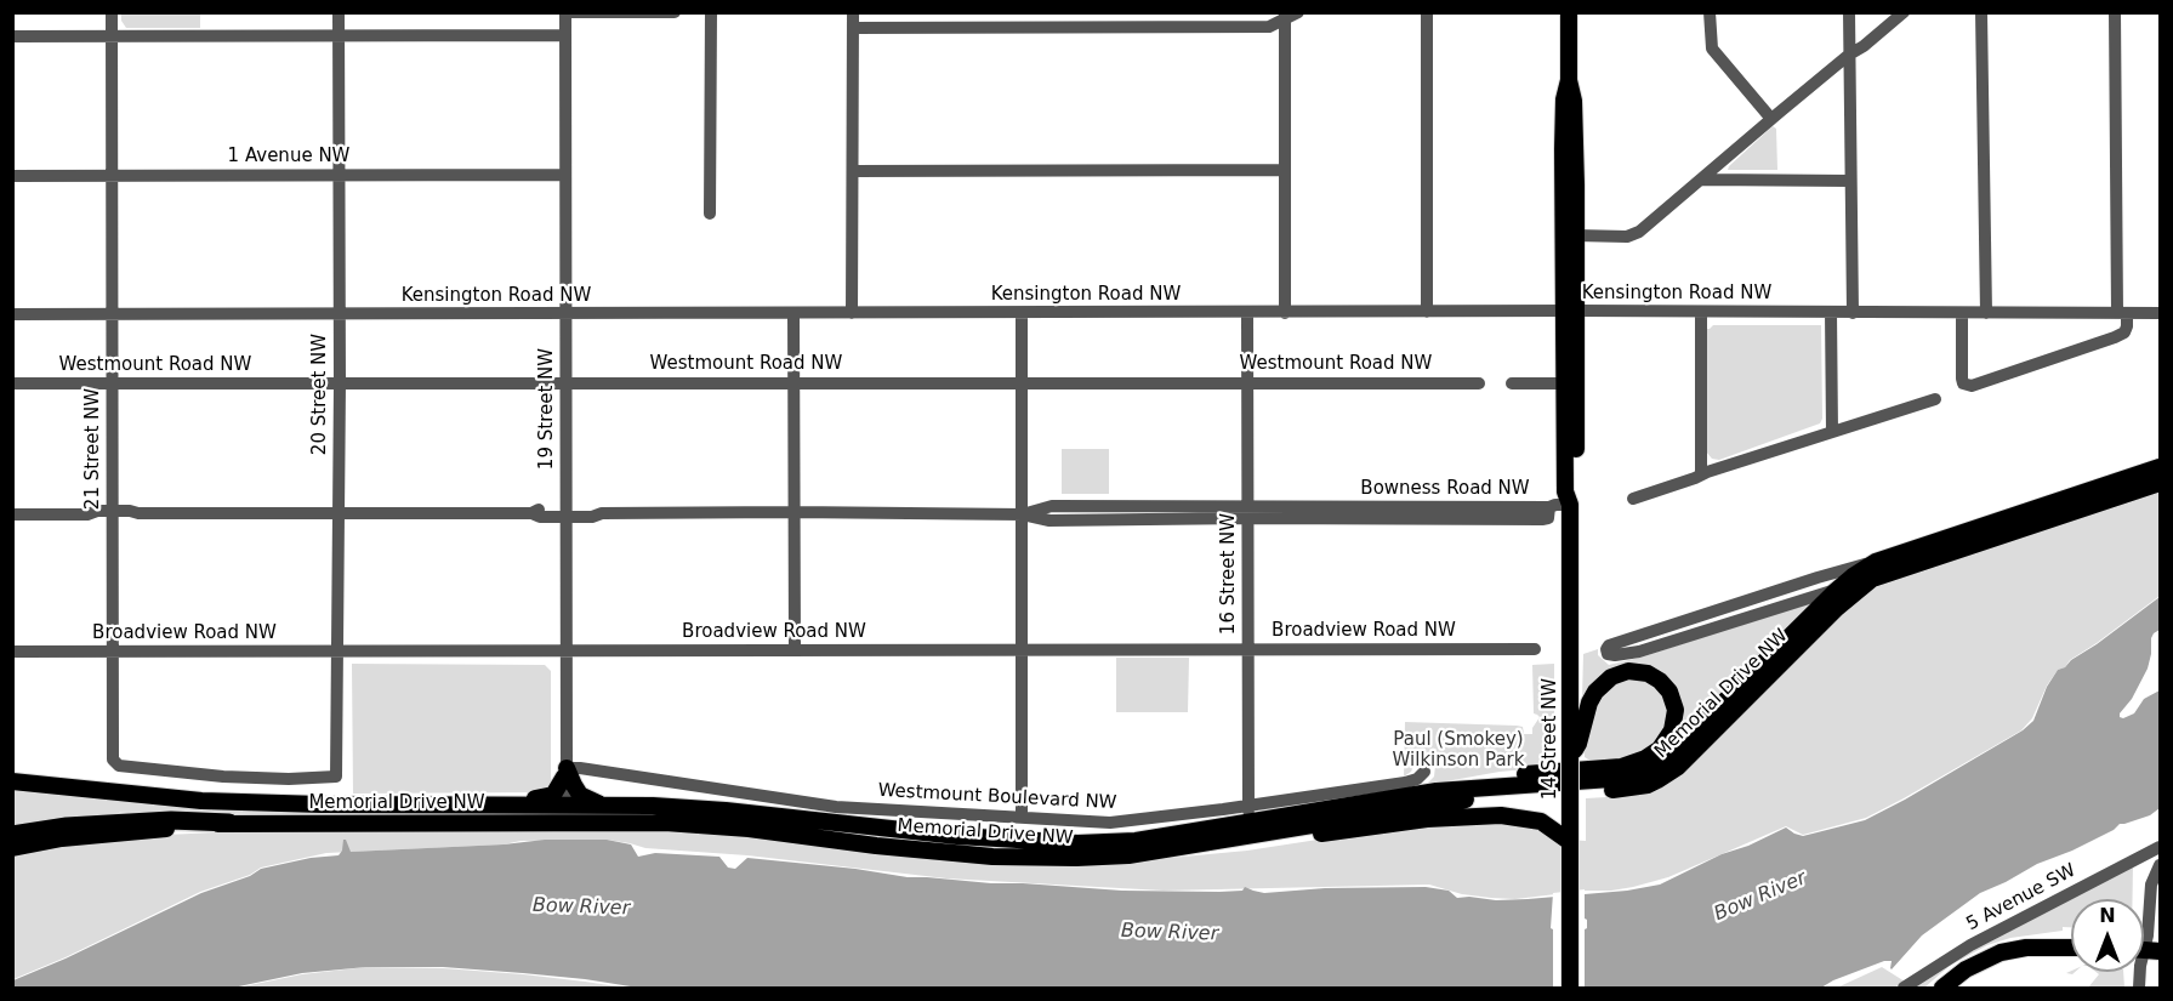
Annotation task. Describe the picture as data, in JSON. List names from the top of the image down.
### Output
{
  "streets": {
    "main road": ["Memorial Drive NW", "14 Street NW"],
    "street": [
      "1 Avenue NW",
      "Kensington Road NW",
      "Westmount Road NW",
      "20 Street NW",
      "19 Street NW",
      "21 Street NW",
      "Bowness Road NW",
      "16 Street NW",
      "Broadview Road NW",
      "Westmount Boulevard NW",
      "5 Avenue SW"
    ]
  },
  "crossings": [
    ["1 Avenue NW", "20 Street NW"],
    ["1 Avenue NW", "19 Street NW"],
    ["1 Avenue NW", "21 Street NW"],
    ["Kensington Road NW", "20 Street NW"],
    ["Kensington Road NW", "19 Street NW"],
    ["Kensington Road NW", "21 Street NW"],
    ["Kensington Road NW", "16 Street NW"],
    ["Kensington Road NW", "14 Street NW"],
    ["Westmount Road NW", "20 Street NW"],
    ["Westmount Road NW", "19 Street NW"],
    ["Westmount Road NW", "21 Street NW"],
    ["Westmount Road NW", "16 Street NW"],
    ["20 Street NW", "21 Street NW"],
    ["20 Street NW", "Bowness Road NW"],
    ["20 Street NW", "Broadview Road NW"],
    ["19 Street NW", "Bowness Road NW"],
    ["19 Street NW", "Broadview Road NW"],
    ["19 Street NW", "Memorial Drive NW"],
    ["19 Street NW", "Westmount Boulevard NW"],
    ["21 Street NW", "Bowness Road NW"],
    ["21 Street NW", "Broadview Road NW"],
    ["Bowness Road NW", "16 Street NW"],
    ["Bowness Road NW", "14 Street NW"],
    ["16 Street NW", "Broadview Road NW"],
    ["16 Street NW", "Memorial Drive NW"],
    ["16 Street NW", "Westmount Boulevard NW"]
  ],
  "water": ["Bow River"],
  "parks": ["Paul (Smokey) Wilkinson Park"],
  "north": "top"
}
